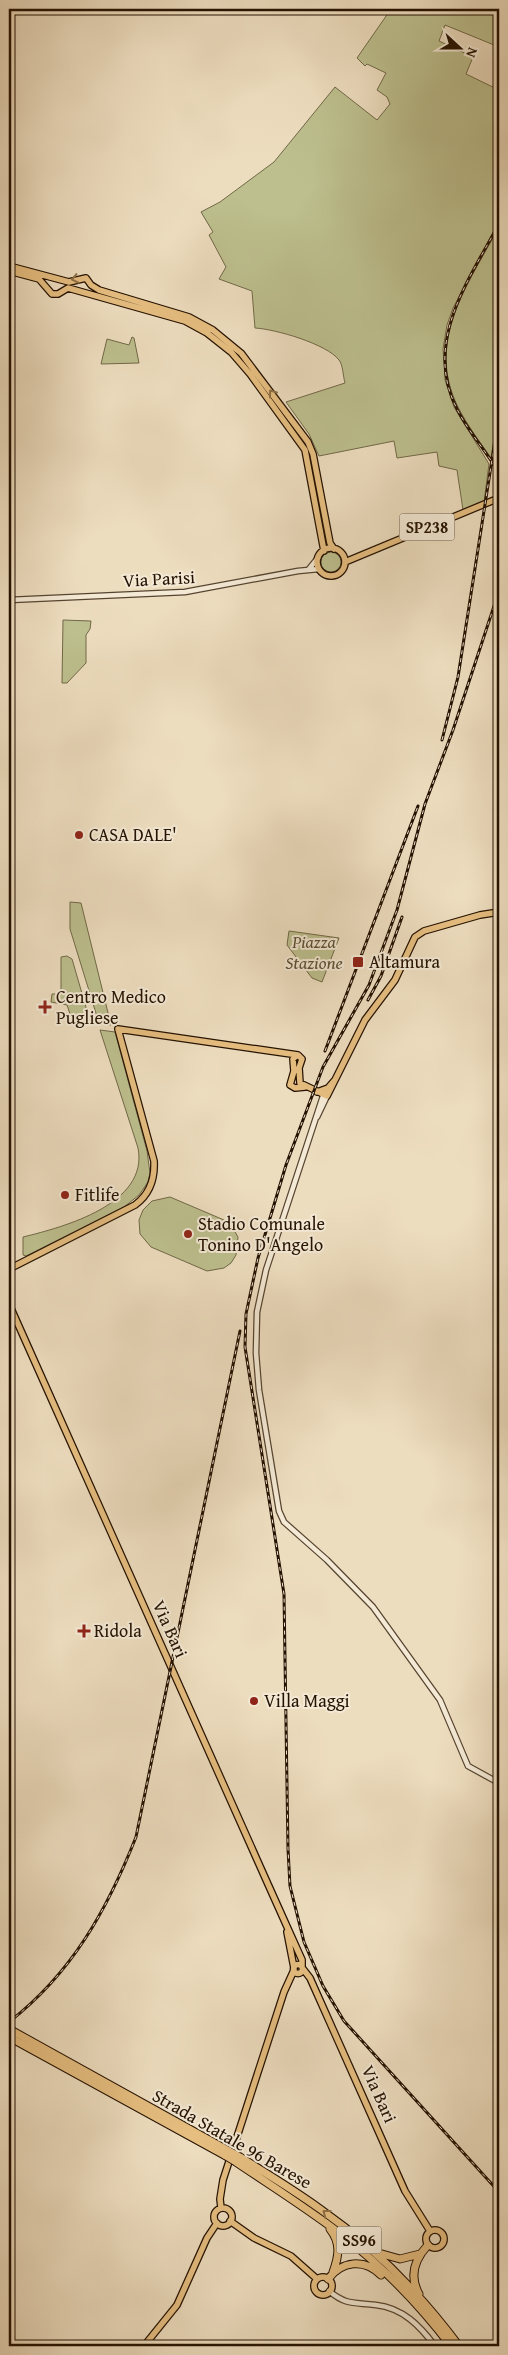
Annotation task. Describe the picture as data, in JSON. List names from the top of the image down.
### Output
{
  "streets": {
    "highway": ["Strada Statale 96 Barese", "SS96"],
    "main road": ["SP238", "Via Bari"],
    "street": ["Via Parisi"]
  },
  "parks": ["Piazza Stazione"],
  "places": {
    "other": [
      "CASA DALE'",
      "Fitlife",
      "Stadio Comunale Tonino D'Angelo",
      "Villa Maggi"
    ],
    "transit": ["Altamura"],
    "health": ["Centro Medico Pugliese", "Ridola"]
  },
  "north": "right"
}
